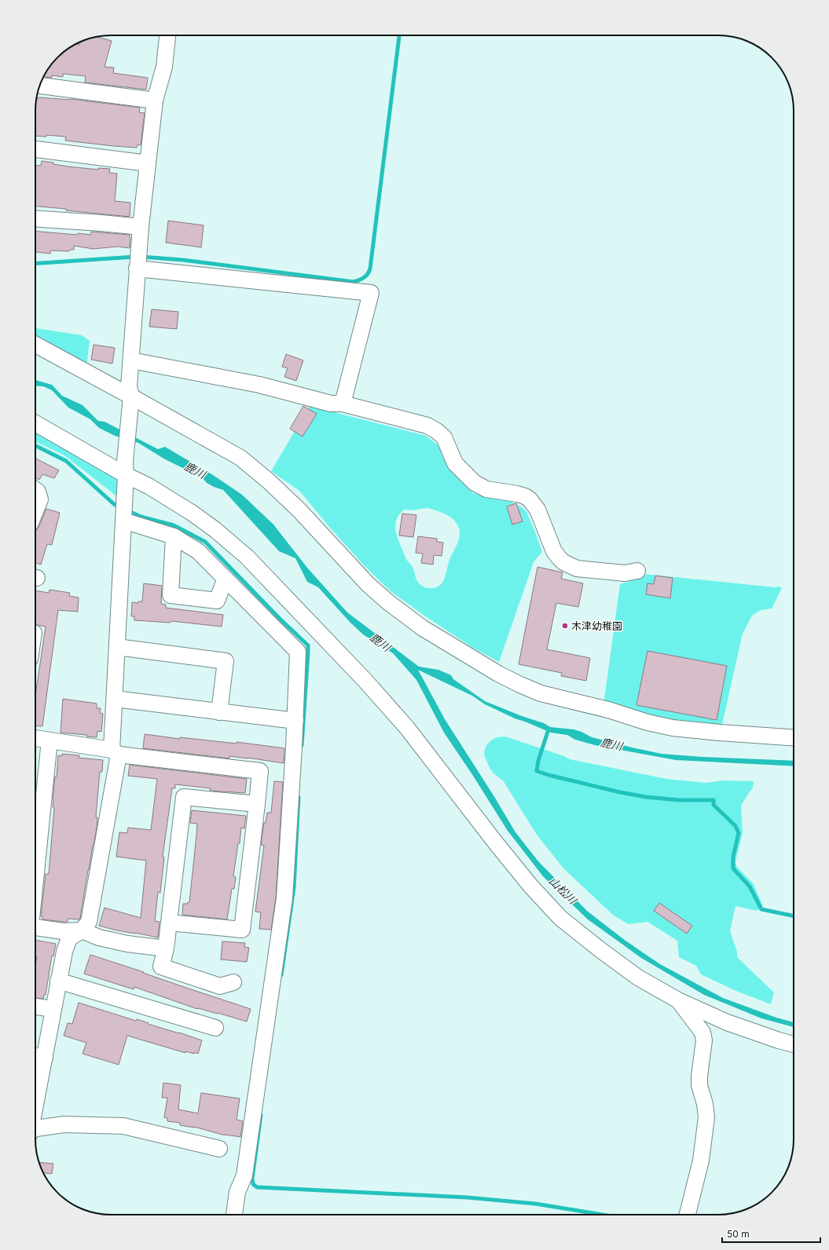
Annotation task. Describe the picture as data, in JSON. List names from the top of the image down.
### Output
{
  "water": ["鹿川", "山松川"],
  "places": ["木津幼稚園"],
  "scale_bar": "50 m"
}
